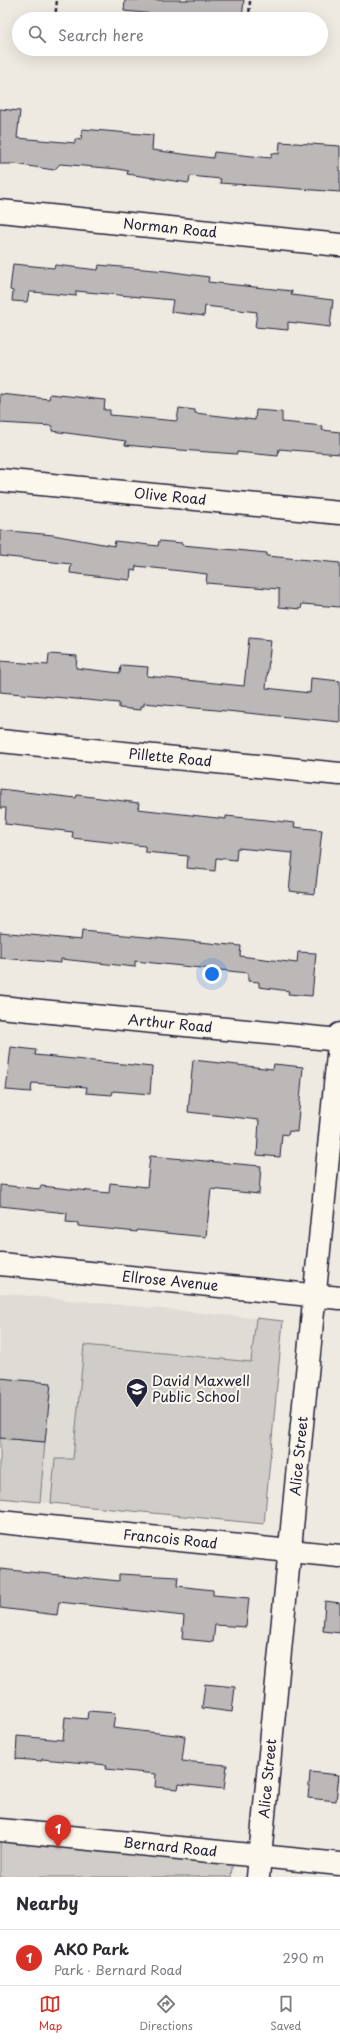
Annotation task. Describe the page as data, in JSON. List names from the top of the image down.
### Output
{
  "streets": {
    "street": [
      "Norman Road",
      "Olive Road",
      "Pillette Road",
      "Arthur Road",
      "Ellrose Avenue",
      "Alice Street",
      "Francois Road",
      "Bernard Road"
    ]
  },
  "crossings": [
    ["Arthur Road", "Alice Street"],
    ["Ellrose Avenue", "Alice Street"],
    ["Alice Street", "Francois Road"],
    ["Alice Street", "Bernard Road"]
  ],
  "places": {
    "school or university": ["David Maxwell Public School"]
  },
  "page": {
    "search": "Search here",
    "pins": "1",
    "heading": "Nearby",
    "list": [
      {
        "mark": "1",
        "name": "AKO Park",
        "note": "Park · Bernard Road",
        "value": "290 m"
      }
    ],
    "nav": ["Map", "Directions", "Saved"]
  }
}
